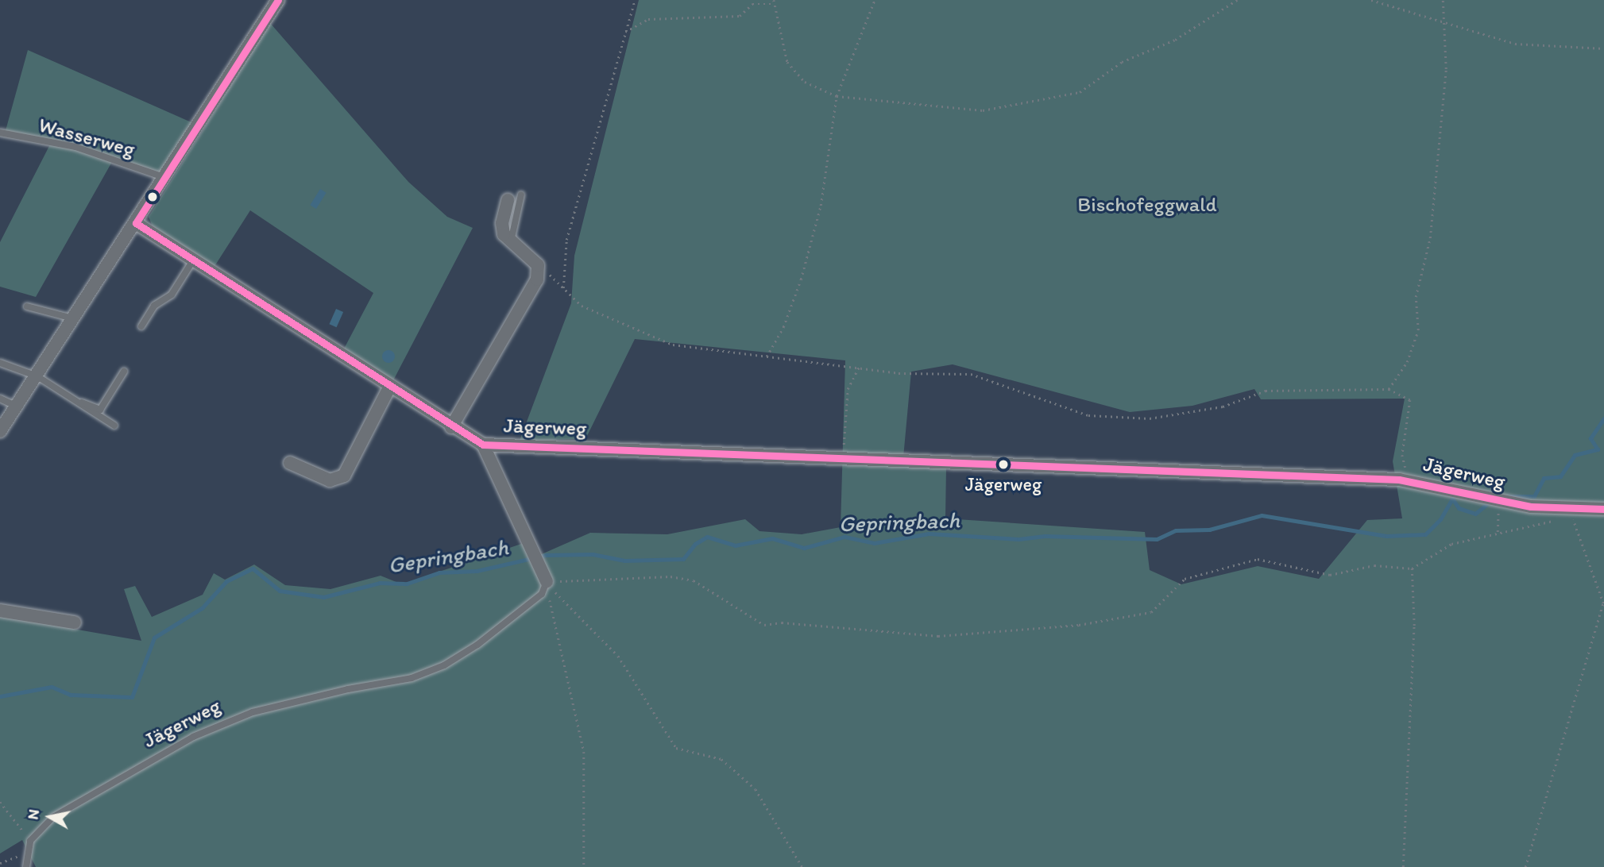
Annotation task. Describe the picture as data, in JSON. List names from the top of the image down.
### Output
{
  "streets": {
    "street": ["Jägerweg"],
    "lane": ["Wasserweg"]
  },
  "water": ["Gepringbach"],
  "parks": ["Bischofeggwald"],
  "places": ["Jägerweg"],
  "north": "left"
}
